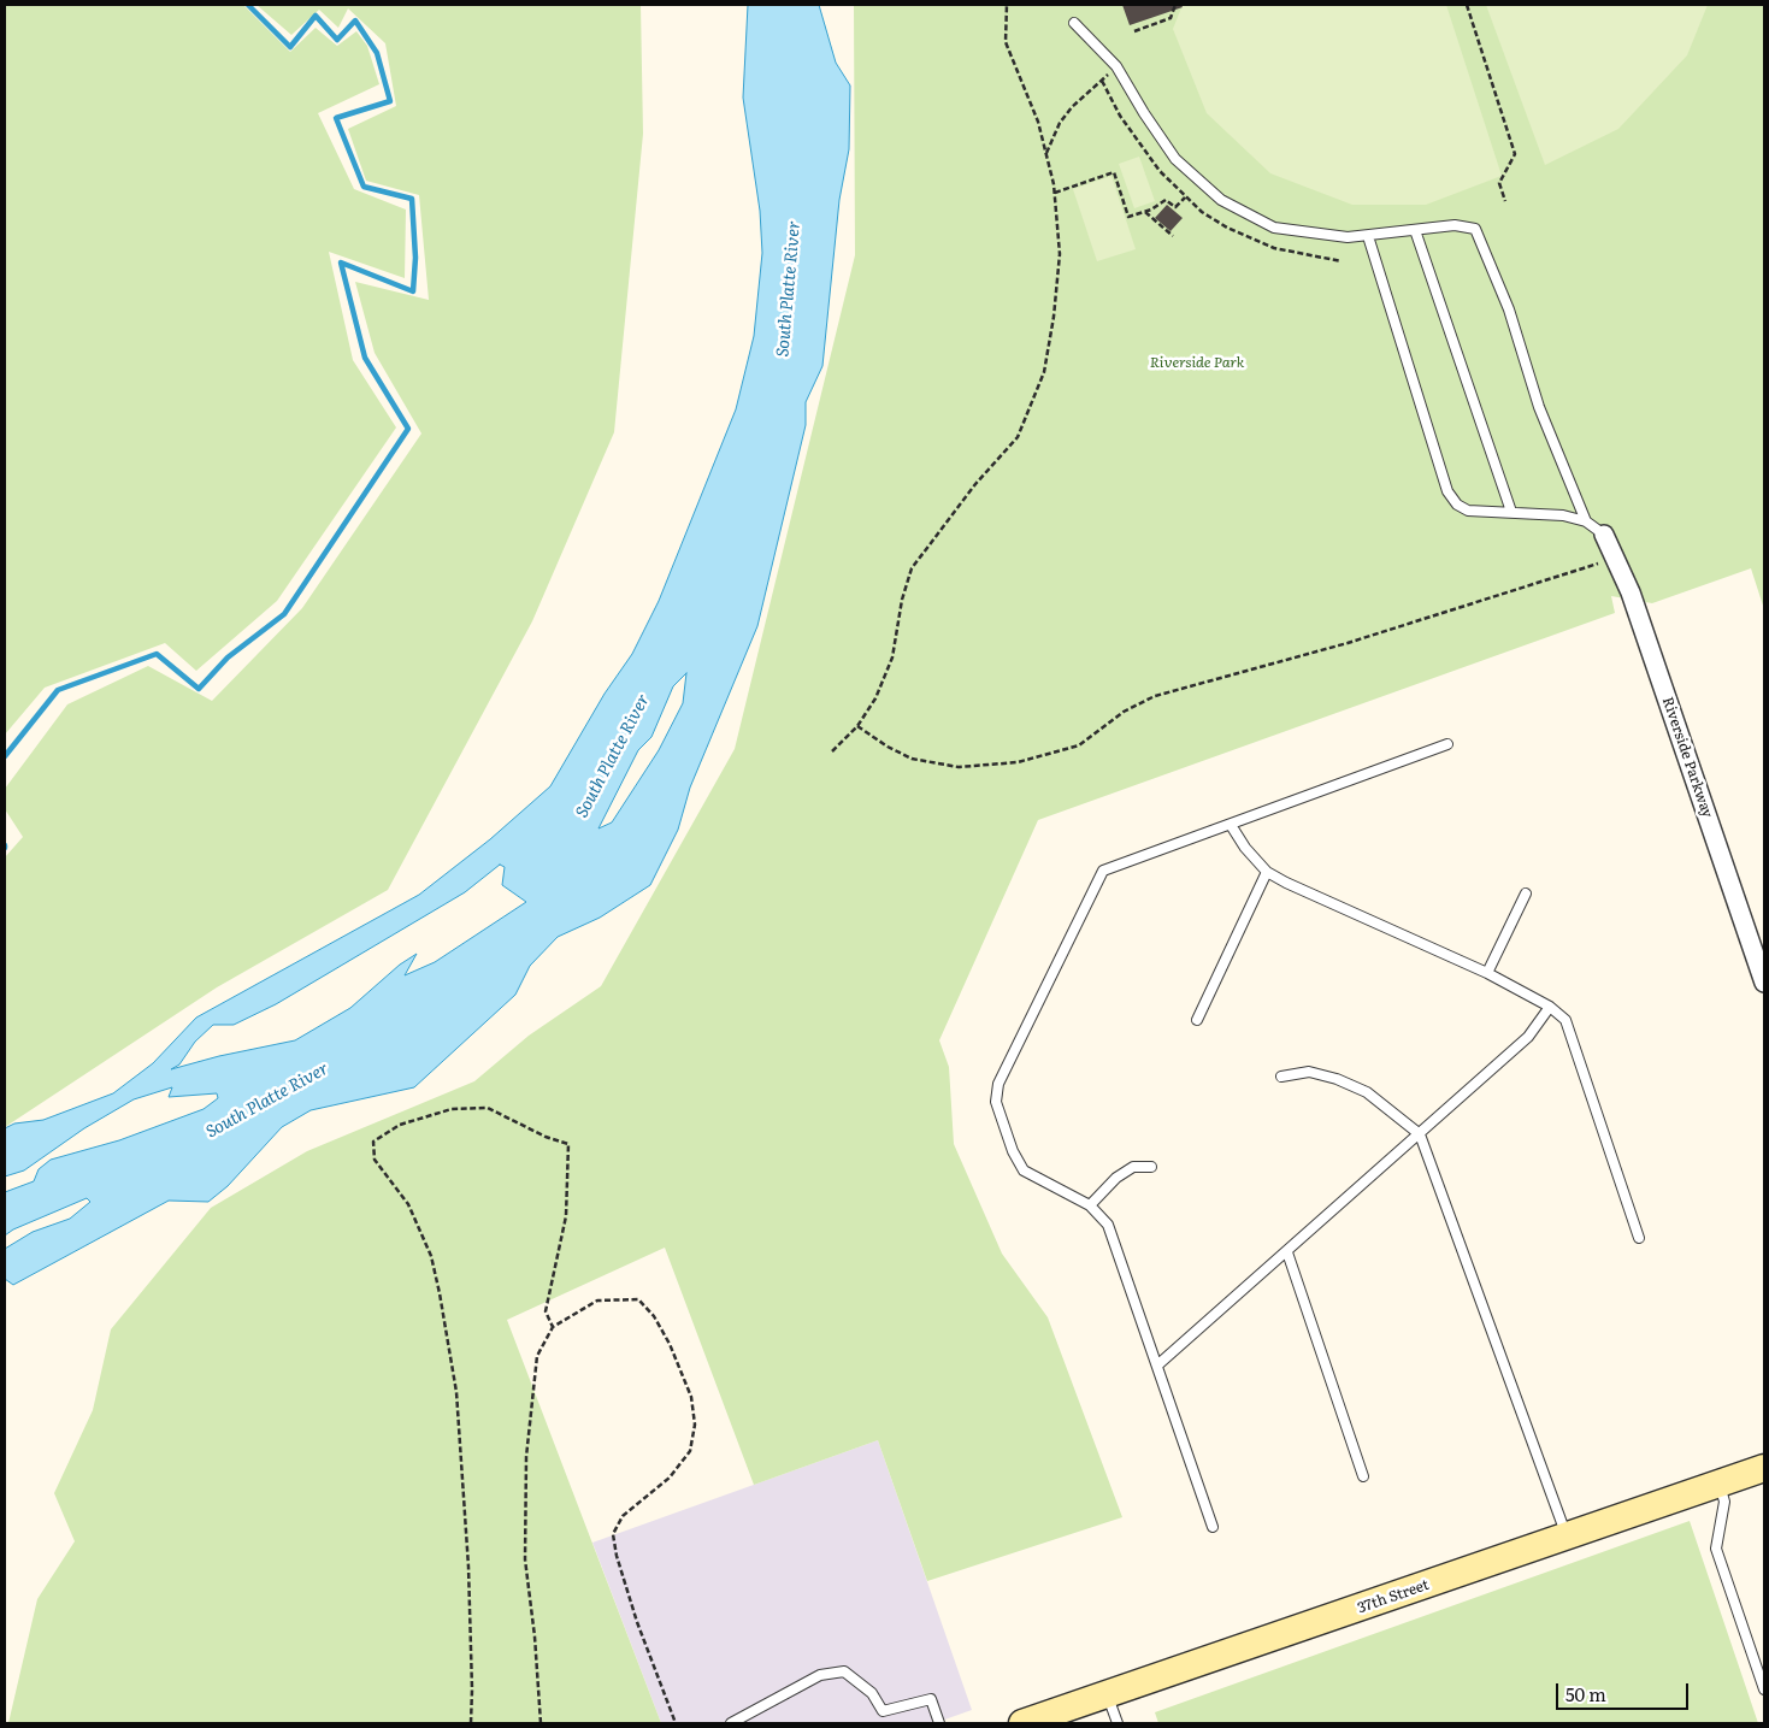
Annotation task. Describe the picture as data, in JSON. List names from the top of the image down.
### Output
{
  "streets": {
    "main road": ["37th Street"],
    "street": ["Riverside Parkway"]
  },
  "water": ["South Platte River"],
  "parks": ["Riverside Park"],
  "scale_bar": "50 m"
}
